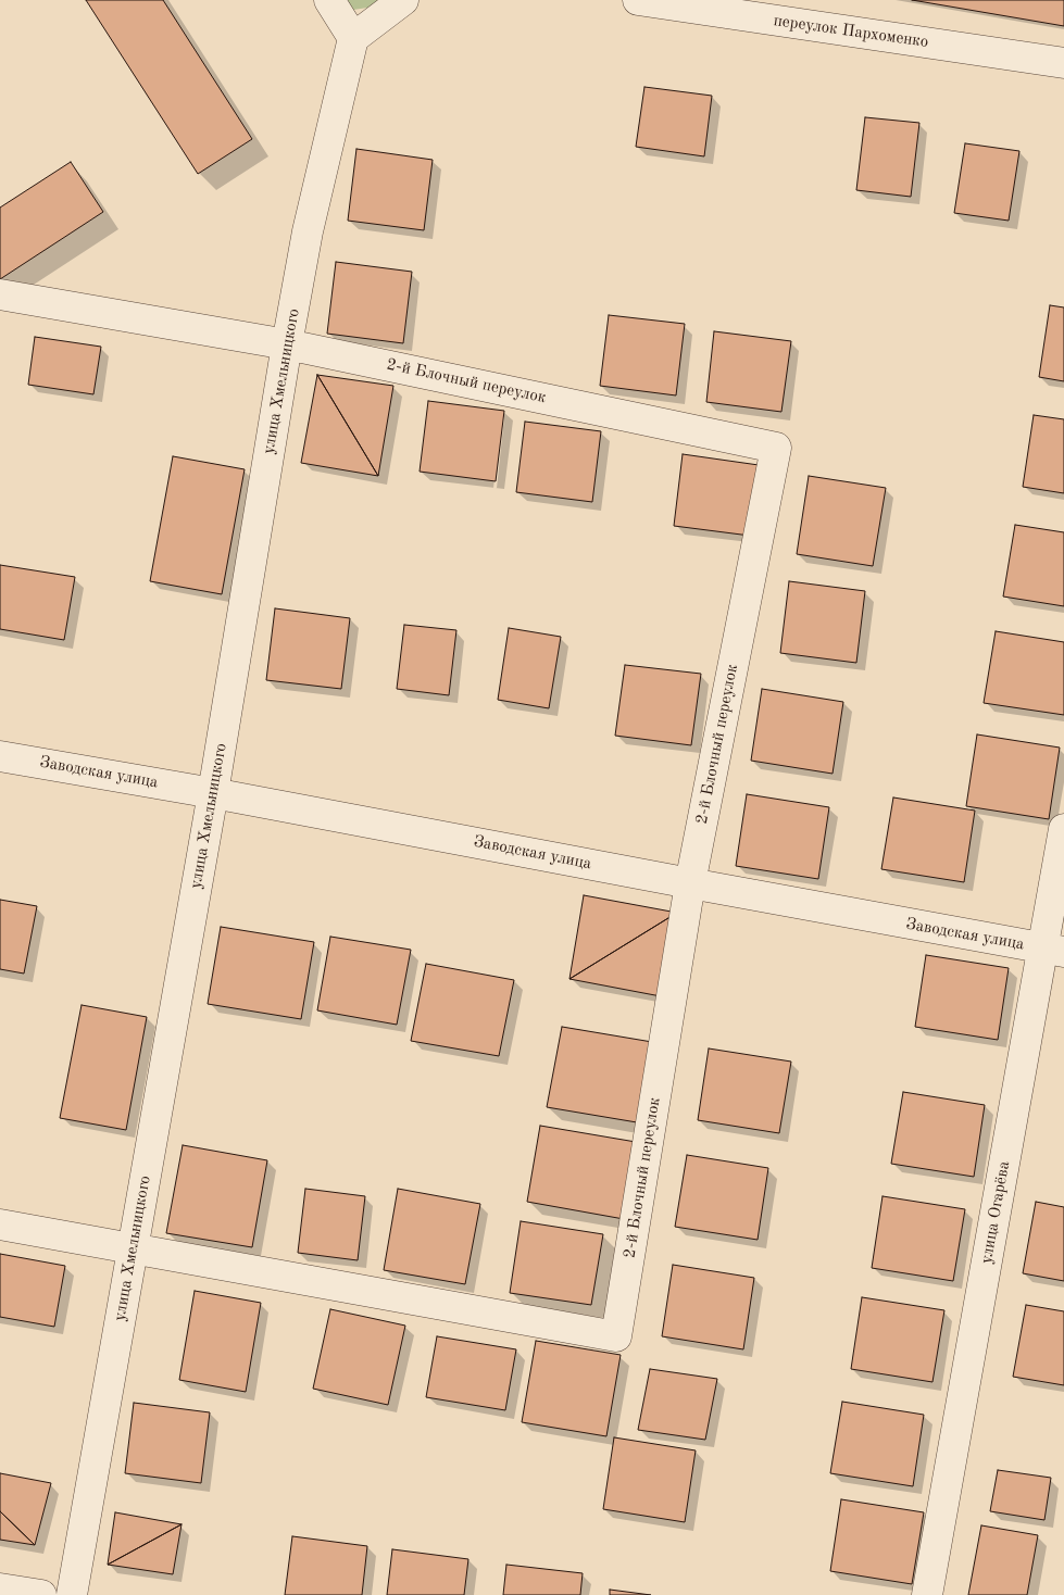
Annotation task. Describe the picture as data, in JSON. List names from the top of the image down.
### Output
{
  "streets": {
    "street": [
      "переулок Пархоменко",
      "улица Хмельницкого",
      "2-й Блочный переулок",
      "Заводская улица",
      "улица Огарёва"
    ]
  },
  "crossings": [
    ["улица Хмельницкого", "2-й Блочный переулок"],
    ["улица Хмельницкого", "Заводская улица"],
    ["2-й Блочный переулок", "Заводская улица"],
    ["Заводская улица", "улица Огарёва"]
  ]
}
